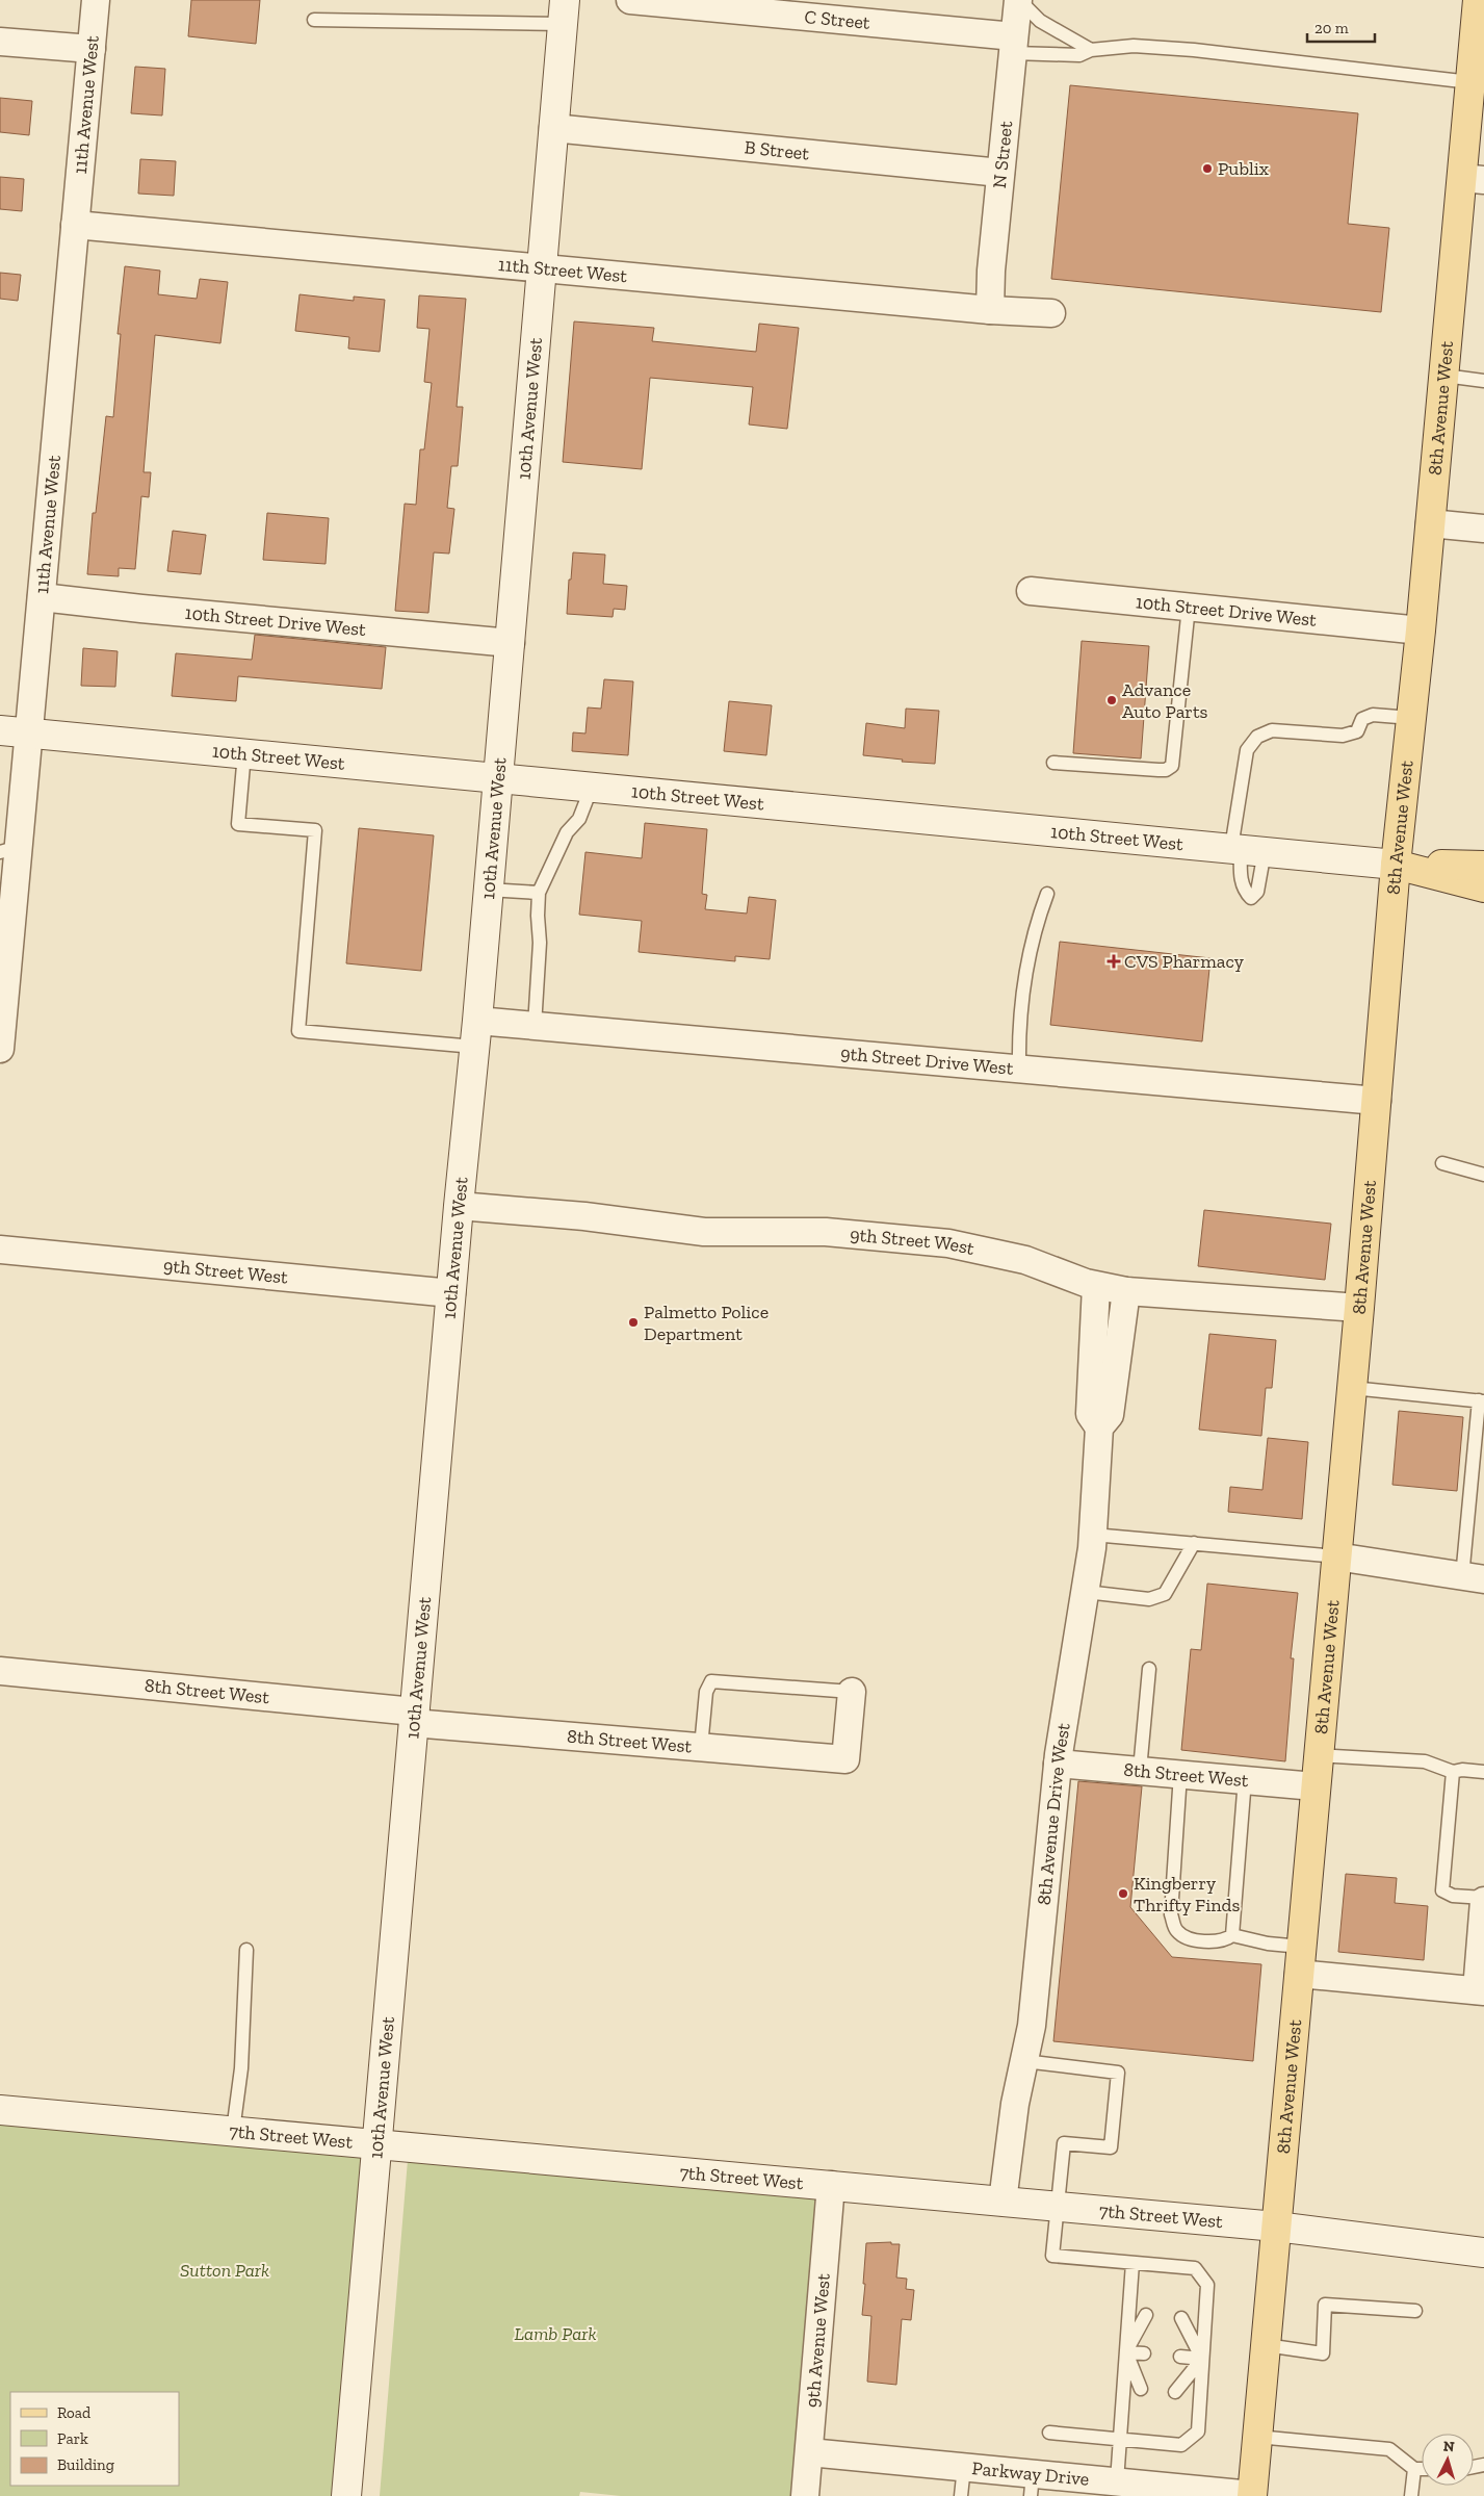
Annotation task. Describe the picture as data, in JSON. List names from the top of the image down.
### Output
{
  "streets": {
    "main road": ["8th Avenue West", "10th Street West"],
    "street": [
      "C Street",
      "11th Avenue West",
      "B Street",
      "N Street",
      "11th Street West",
      "10th Avenue West",
      "10th Street Drive West",
      "9th Street Drive West",
      "9th Street West",
      "8th Street West",
      "8th Avenue Drive West",
      "7th Street West",
      "9th Avenue West",
      "Parkway Drive"
    ]
  },
  "crossings": [
    ["C Street", "N Street"],
    ["11th Avenue West", "11th Street West"],
    ["11th Avenue West", "10th Street Drive West"],
    ["11th Avenue West", "10th Street West"],
    ["B Street", "N Street"],
    ["B Street", "10th Avenue West"],
    ["N Street", "11th Street West"],
    ["11th Street West", "10th Avenue West"],
    ["10th Avenue West", "10th Street Drive West"],
    ["10th Avenue West", "10th Street West"],
    ["10th Avenue West", "9th Street Drive West"],
    ["10th Avenue West", "9th Street West"],
    ["10th Avenue West", "8th Street West"],
    ["10th Avenue West", "7th Street West"],
    ["8th Avenue West", "10th Street Drive West"],
    ["8th Avenue West", "10th Street West"],
    ["8th Avenue West", "9th Street Drive West"],
    ["8th Avenue West", "9th Street West"],
    ["8th Avenue West", "8th Street West"],
    ["8th Avenue West", "7th Street West"],
    ["8th Avenue West", "Parkway Drive"],
    ["9th Street West", "8th Avenue Drive West"],
    ["8th Street West", "8th Avenue Drive West"],
    ["8th Avenue Drive West", "7th Street West"],
    ["7th Street West", "9th Avenue West"],
    ["9th Avenue West", "Parkway Drive"]
  ],
  "parks": ["Sutton Park", "Lamb Park"],
  "places": {
    "other": [
      "Publix",
      "Advance Auto Parts",
      "Palmetto Police Department",
      "Kingberry Thrifty Finds"
    ],
    "health": ["CVS Pharmacy"]
  },
  "legend": ["Road", "Park", "Building"],
  "scale_bar": "20 m",
  "north": "top"
}
